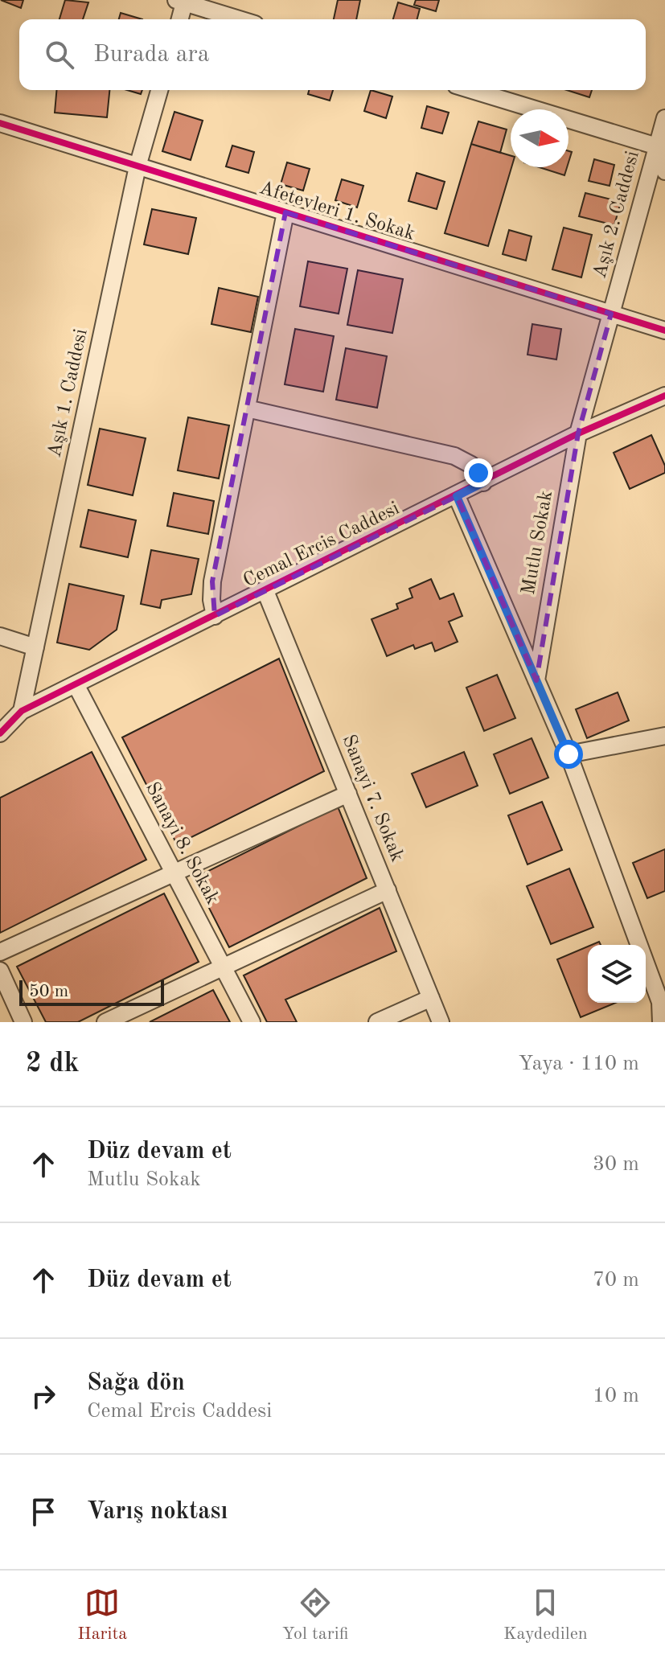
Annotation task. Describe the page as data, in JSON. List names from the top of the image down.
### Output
{
  "streets": {
    "street": [
      "Afetevleri 1. Sokak",
      "Aşık 2. Caddesi",
      "Aşık 1. Caddesi",
      "Mutlu Sokak",
      "Cemal Ercis Caddesi",
      "Sanayi 7. Sokak",
      "Sanayi 8. Sokak"
    ]
  },
  "crossings": [
    ["Afetevleri 1. Sokak", "Aşık 2. Caddesi"],
    ["Afetevleri 1. Sokak", "Aşık 1. Caddesi"],
    ["Aşık 2. Caddesi", "Mutlu Sokak"],
    ["Aşık 2. Caddesi", "Cemal Ercis Caddesi"],
    ["Aşık 1. Caddesi", "Cemal Ercis Caddesi"],
    ["Mutlu Sokak", "Cemal Ercis Caddesi"],
    ["Cemal Ercis Caddesi", "Sanayi 7. Sokak"],
    ["Cemal Ercis Caddesi", "Sanayi 8. Sokak"]
  ],
  "scale_bar": "50 m",
  "north": "right",
  "page": {
    "search": "Burada ara",
    "scale": "50 m",
    "heading": ["2 dk", "Yaya · 110 m"],
    "list": [
      ["Düz devam et", "Mutlu Sokak", "30 m"],
      ["Düz devam et", "70 m"],
      ["Sağa dön", "Cemal Ercis Caddesi", "10 m"],
      "Varış noktası"
    ],
    "nav": ["Harita", "Yol tarifi", "Kaydedilen"]
  }
}
